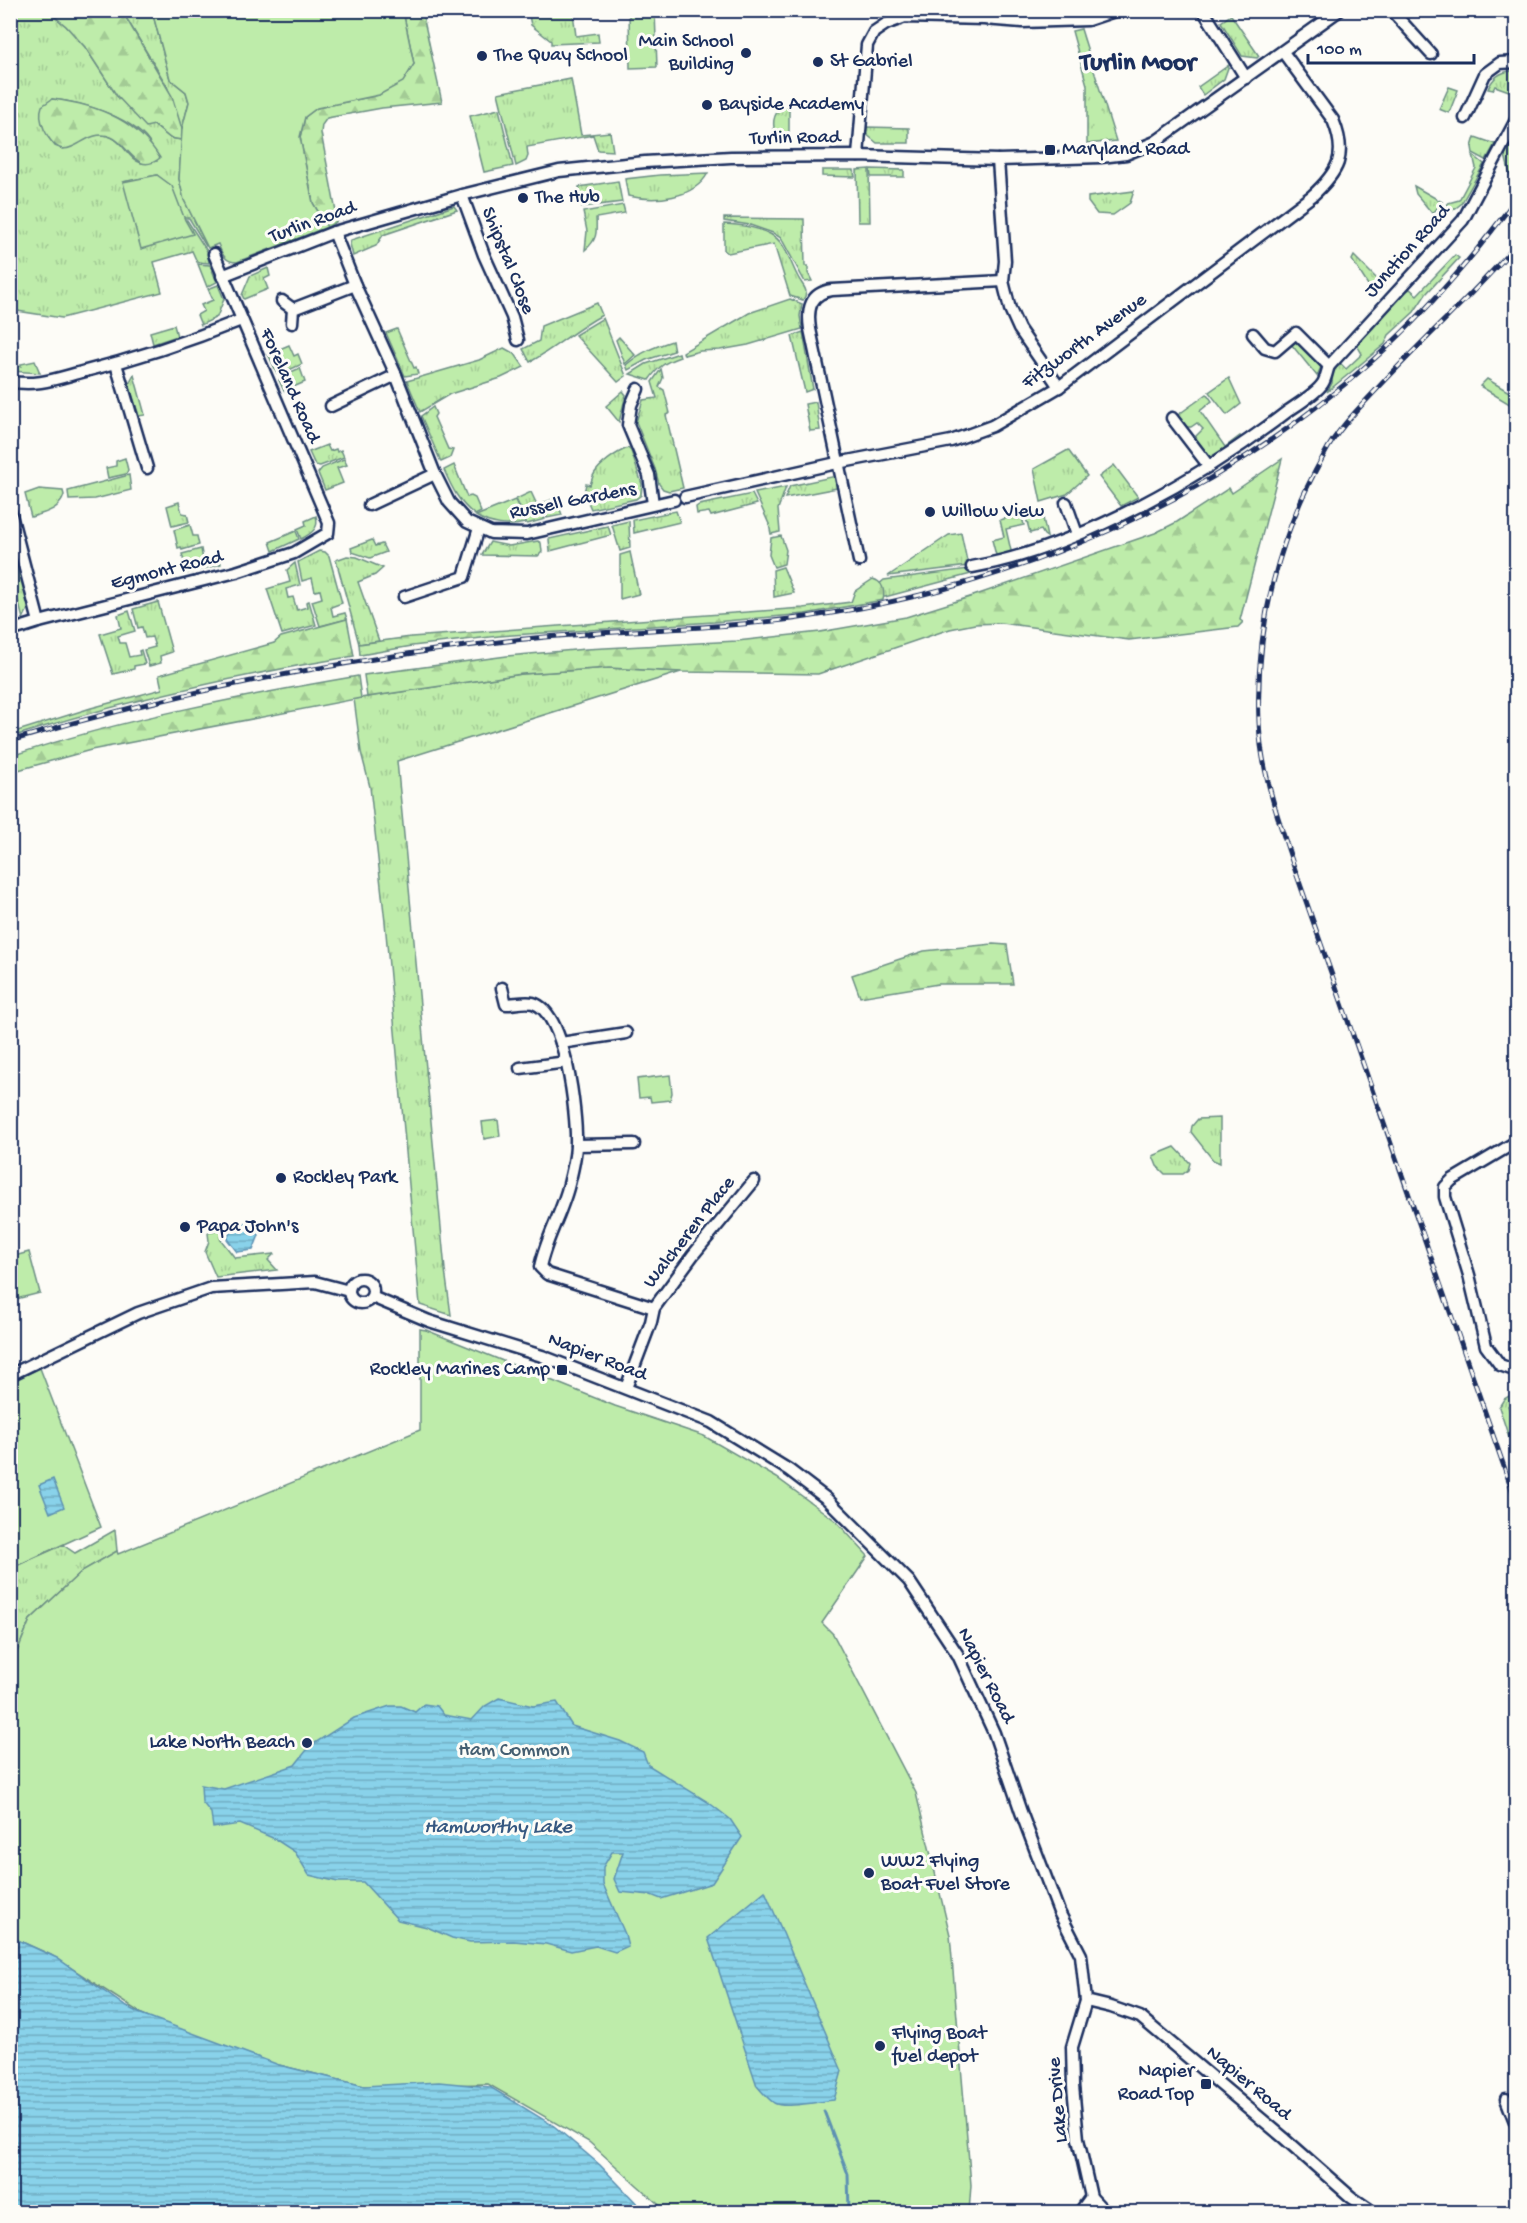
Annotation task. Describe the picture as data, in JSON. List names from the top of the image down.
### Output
{
  "streets": {
    "street": [
      "Turlin Road",
      "Junction Road",
      "Shipstal Close",
      "Fitzworth Avenue",
      "Foreland Road",
      "Russell Gardens",
      "Egmont Road",
      "Walcheren Place",
      "Napier Road",
      "Lake Drive"
    ]
  },
  "crossings": [
    ["Turlin Road", "Shipstal Close"],
    ["Turlin Road", "Fitzworth Avenue"],
    ["Turlin Road", "Foreland Road"],
    ["Turlin Road", "Russell Gardens"],
    ["Fitzworth Avenue", "Russell Gardens"],
    ["Foreland Road", "Egmont Road"],
    ["Walcheren Place", "Napier Road"],
    ["Napier Road", "Lake Drive"]
  ],
  "districts": ["Turlin Moor"],
  "water": ["Hamworthy Lake"],
  "parks": ["Ham Common"],
  "places": {
    "other": [
      "Main School Building",
      "The Quay School",
      "St Gabriel",
      "Bayside Academy",
      "The Hub",
      "Willow View",
      "Rockley Park",
      "Papa John's",
      "Lake North Beach",
      "WW2 Flying Boat Fuel Store",
      "Flying Boat fuel depot"
    ],
    "transit": ["Maryland Road", "Rockley Marines Camp", "Napier Road Top"]
  },
  "scale_bar": "100 m"
}
